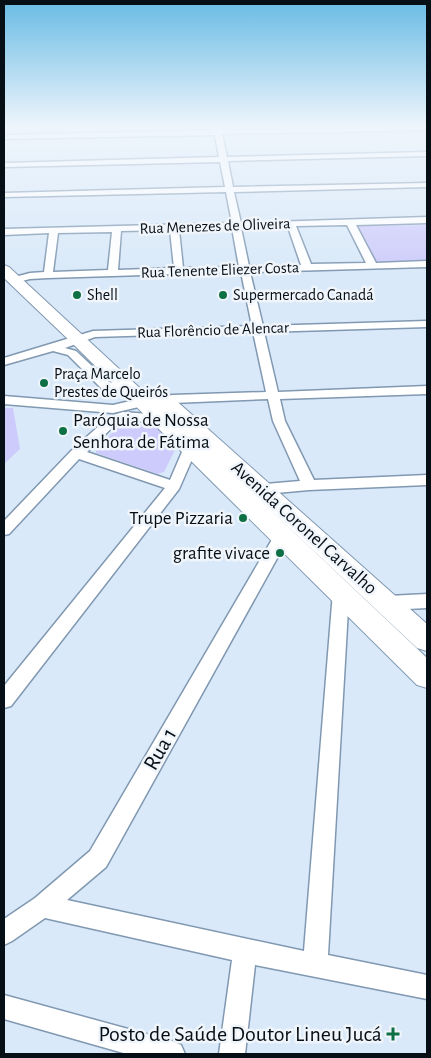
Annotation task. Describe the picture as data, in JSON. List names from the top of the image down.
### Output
{
  "streets": {
    "main road": ["Avenida Coronel Carvalho"],
    "street": [
      "Rua Menezes de Oliveira",
      "Rua Tenente Eliezer Costa",
      "Rua Florêncio de Alencar",
      "Rua 1"
    ]
  },
  "crossings": [
    ["Rua Tenente Eliezer Costa", "Avenida Coronel Carvalho"],
    ["Rua Florêncio de Alencar", "Avenida Coronel Carvalho"],
    ["Avenida Coronel Carvalho", "Rua 1"]
  ],
  "places": {
    "other": [
      "Shell",
      "Supermercado Canadá",
      "Praça Marcelo Prestes de Queirós",
      "Paróquia de Nossa Senhora de Fátima",
      "Trupe Pizzaria",
      "grafite vivace"
    ],
    "health": ["Posto de Saúde Doutor Lineu Jucá"]
  }
}
